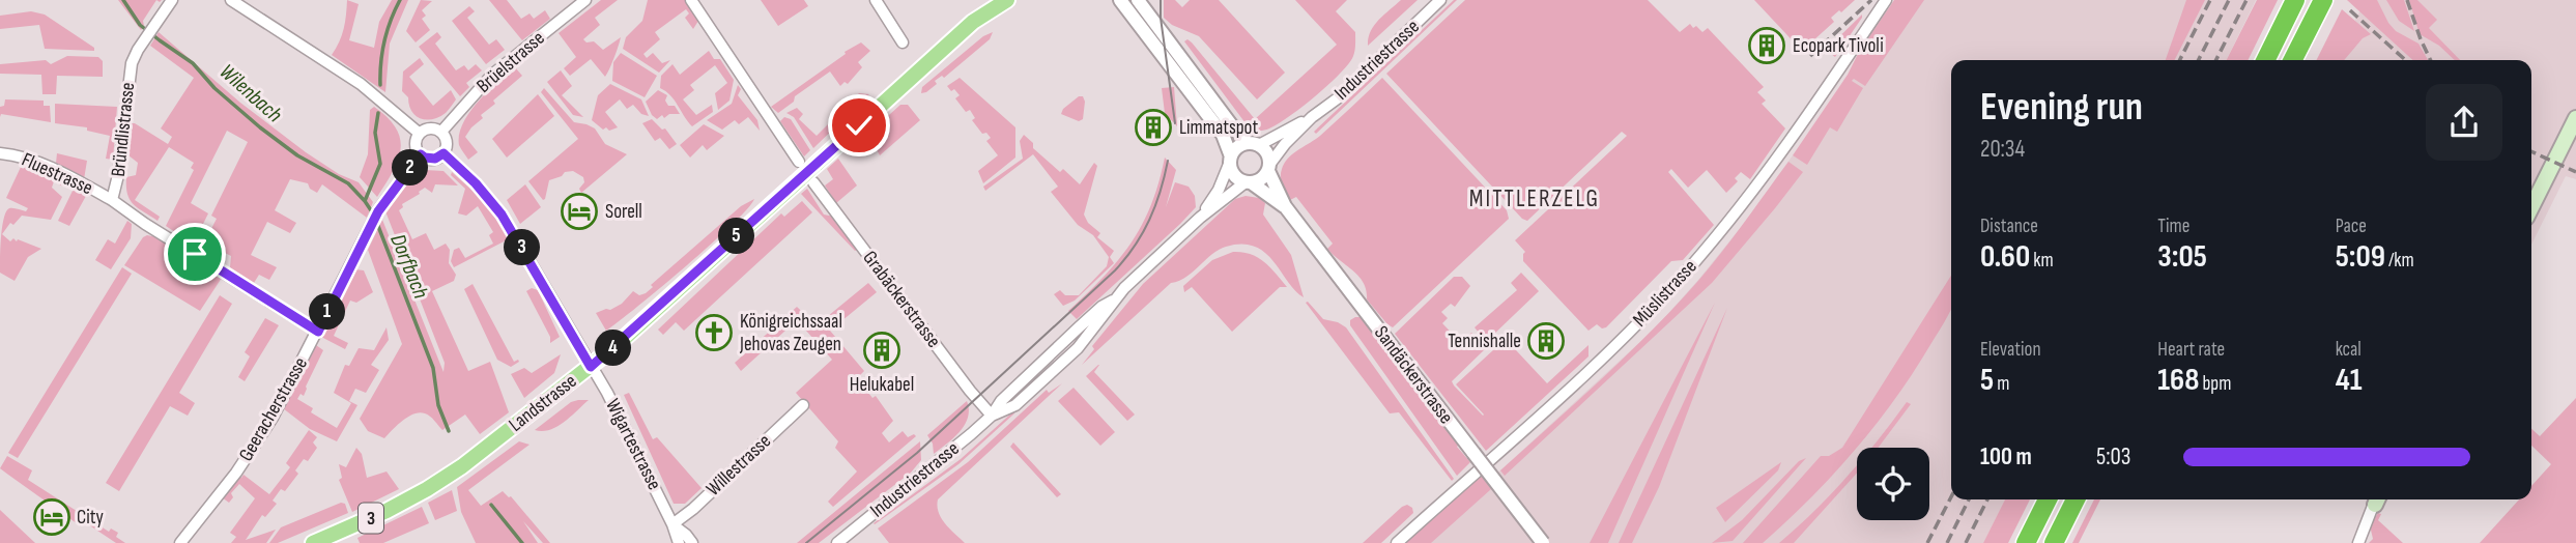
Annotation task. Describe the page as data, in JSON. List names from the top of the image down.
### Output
{
  "streets": {
    "main road": ["Landstrasse", "3"],
    "street": [
      "Industriestrasse",
      "Brüelstrasse",
      "Bründlistrasse",
      "Fluestrasse",
      "Müslistrasse",
      "Grabäckerstrasse",
      "Sandäckerstrasse",
      "Geeracherstrasse",
      "Wigartestrasse",
      "Willestrasse"
    ]
  },
  "crossings": [
    ["Industriestrasse", "Grabäckerstrasse"],
    ["Industriestrasse", "Sandäckerstrasse"],
    ["Brüelstrasse", "Geeracherstrasse"],
    ["Brüelstrasse", "Wigartestrasse"],
    ["Bründlistrasse", "Fluestrasse"],
    ["Bründlistrasse", "Geeracherstrasse"],
    ["Grabäckerstrasse", "Landstrasse"],
    ["Landstrasse", "Wigartestrasse"],
    ["Geeracherstrasse", "Wigartestrasse"],
    ["Wigartestrasse", "Willestrasse"]
  ],
  "districts": ["MITTLERZELG"],
  "water": ["Wilenbach", "Dorfbach"],
  "places": {
    "building": [
      "Ecopark Tivoli",
      "Limmatspot",
      "Tennishalle",
      "Helukabel"
    ],
    "hotel": ["Sorell", "City"],
    "church": ["Königreichssaal Jehovas Zeugen"]
  },
  "page": {
    "heading": ["Evening run", "20:34"],
    "pins": [
      "2",
      "5",
      "3",
      "1",
      "4"
    ],
    "stats": [
      ["Distance", "0.60 km"],
      ["Time", "3:05"],
      ["Pace", "5:09 /km"],
      ["Elevation", "5 m"],
      ["Heart rate", "168 bpm"],
      ["kcal", "41"]
    ],
    "list": [
      {
        "name": "100 m",
        "note": "5:03"
      }
    ]
  }
}
